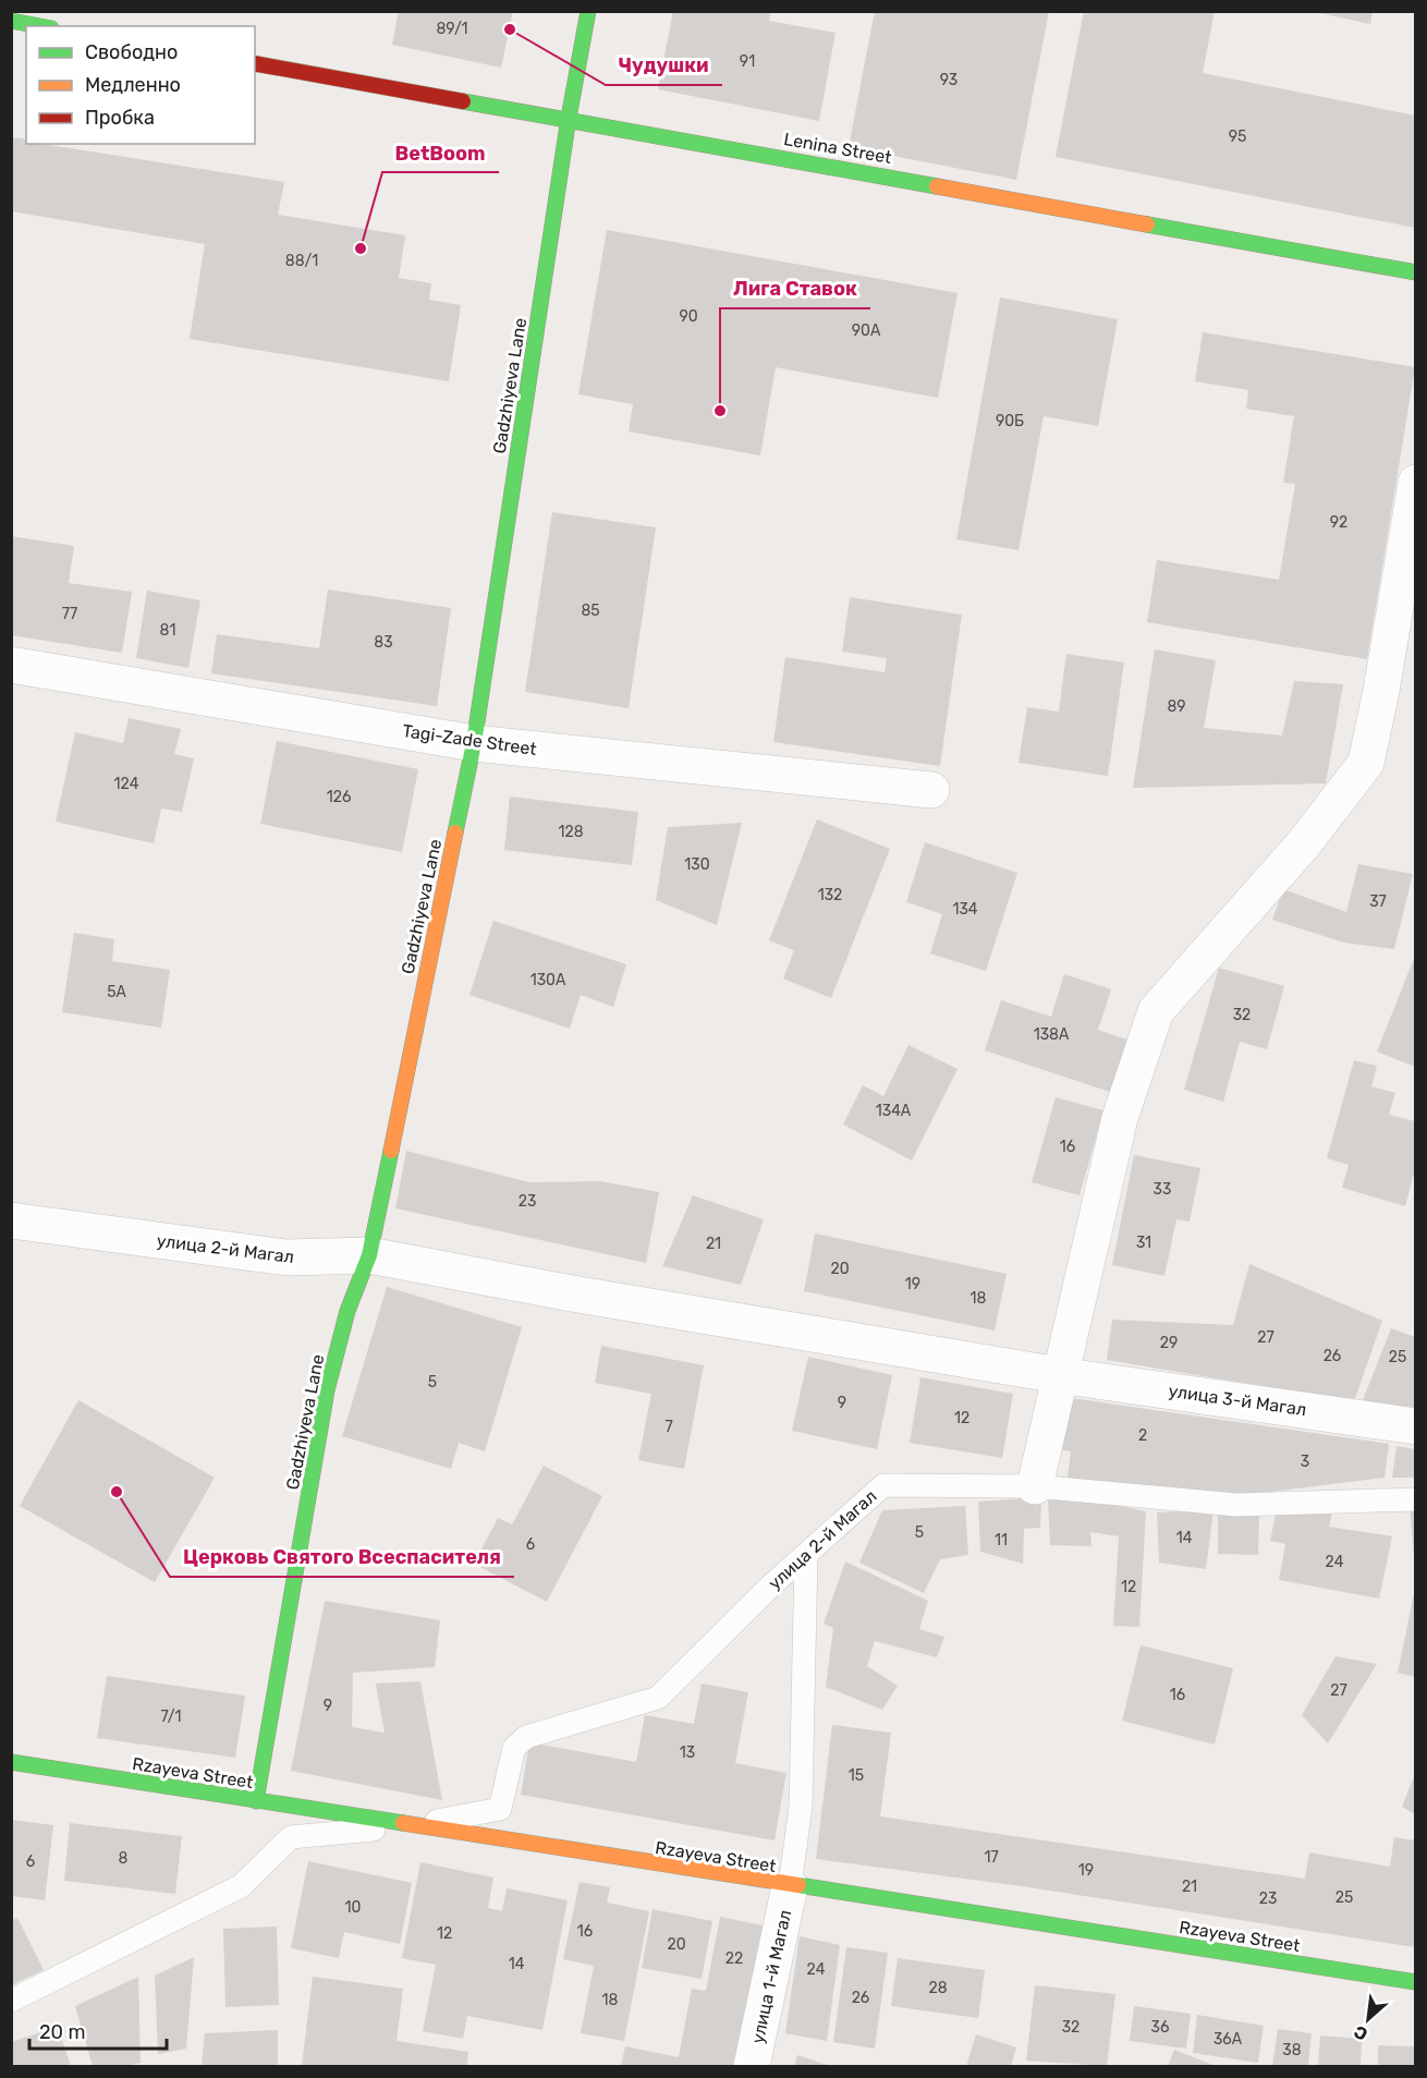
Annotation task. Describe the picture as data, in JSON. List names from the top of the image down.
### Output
{
  "streets": {
    "street": [
      "Lenina Street",
      "Gadzhiyeva Lane",
      "Tagi-Zade Street",
      "улица 2-й Магал",
      "улица 3-й Магал",
      "Rzayeva Street",
      "улица 1-й Магал"
    ]
  },
  "crossings": [
    ["Lenina Street", "Gadzhiyeva Lane"],
    ["Gadzhiyeva Lane", "Tagi-Zade Street"],
    ["Gadzhiyeva Lane", "улица 2-й Магал"],
    ["Gadzhiyeva Lane", "Rzayeva Street"],
    ["улица 2-й Магал", "улица 3-й Магал"],
    ["улица 2-й Магал", "Rzayeva Street"],
    ["Rzayeva Street", "улица 1-й Магал"]
  ],
  "places": [
    "Чудушки",
    "BetBoom",
    "Лига Ставок",
    "Церковь Святого Всеспасителя"
  ],
  "house_numbers": [
    "89/1",
    "91",
    "93",
    "95",
    "88/1",
    "90",
    "90А",
    "90Б",
    "92",
    "85",
    "77",
    "81",
    "83",
    "89",
    "124",
    "126",
    "128",
    "130",
    "132",
    "37",
    "134",
    "130А",
    "5А",
    "32",
    "138А",
    "134А",
    "16",
    "33",
    "23",
    "31",
    "21",
    "20",
    "19",
    "18",
    "27",
    "29",
    "26",
    "25",
    "5",
    "9",
    "12",
    "7",
    "2",
    "3",
    "5",
    "14",
    "11",
    "6",
    "24",
    "12",
    "27",
    "16",
    "9",
    "7/1",
    "13",
    "15",
    "17",
    "8",
    "6",
    "19",
    "21",
    "25",
    "23",
    "10",
    "16",
    "12",
    "20",
    "22",
    "14",
    "24",
    "28",
    "26",
    "18",
    "32",
    "36",
    "36А",
    "38"
  ],
  "legend": ["Свободно", "Медленно", "Пробка"],
  "scale_bar": "20 m",
  "north": "bottom left"
}
